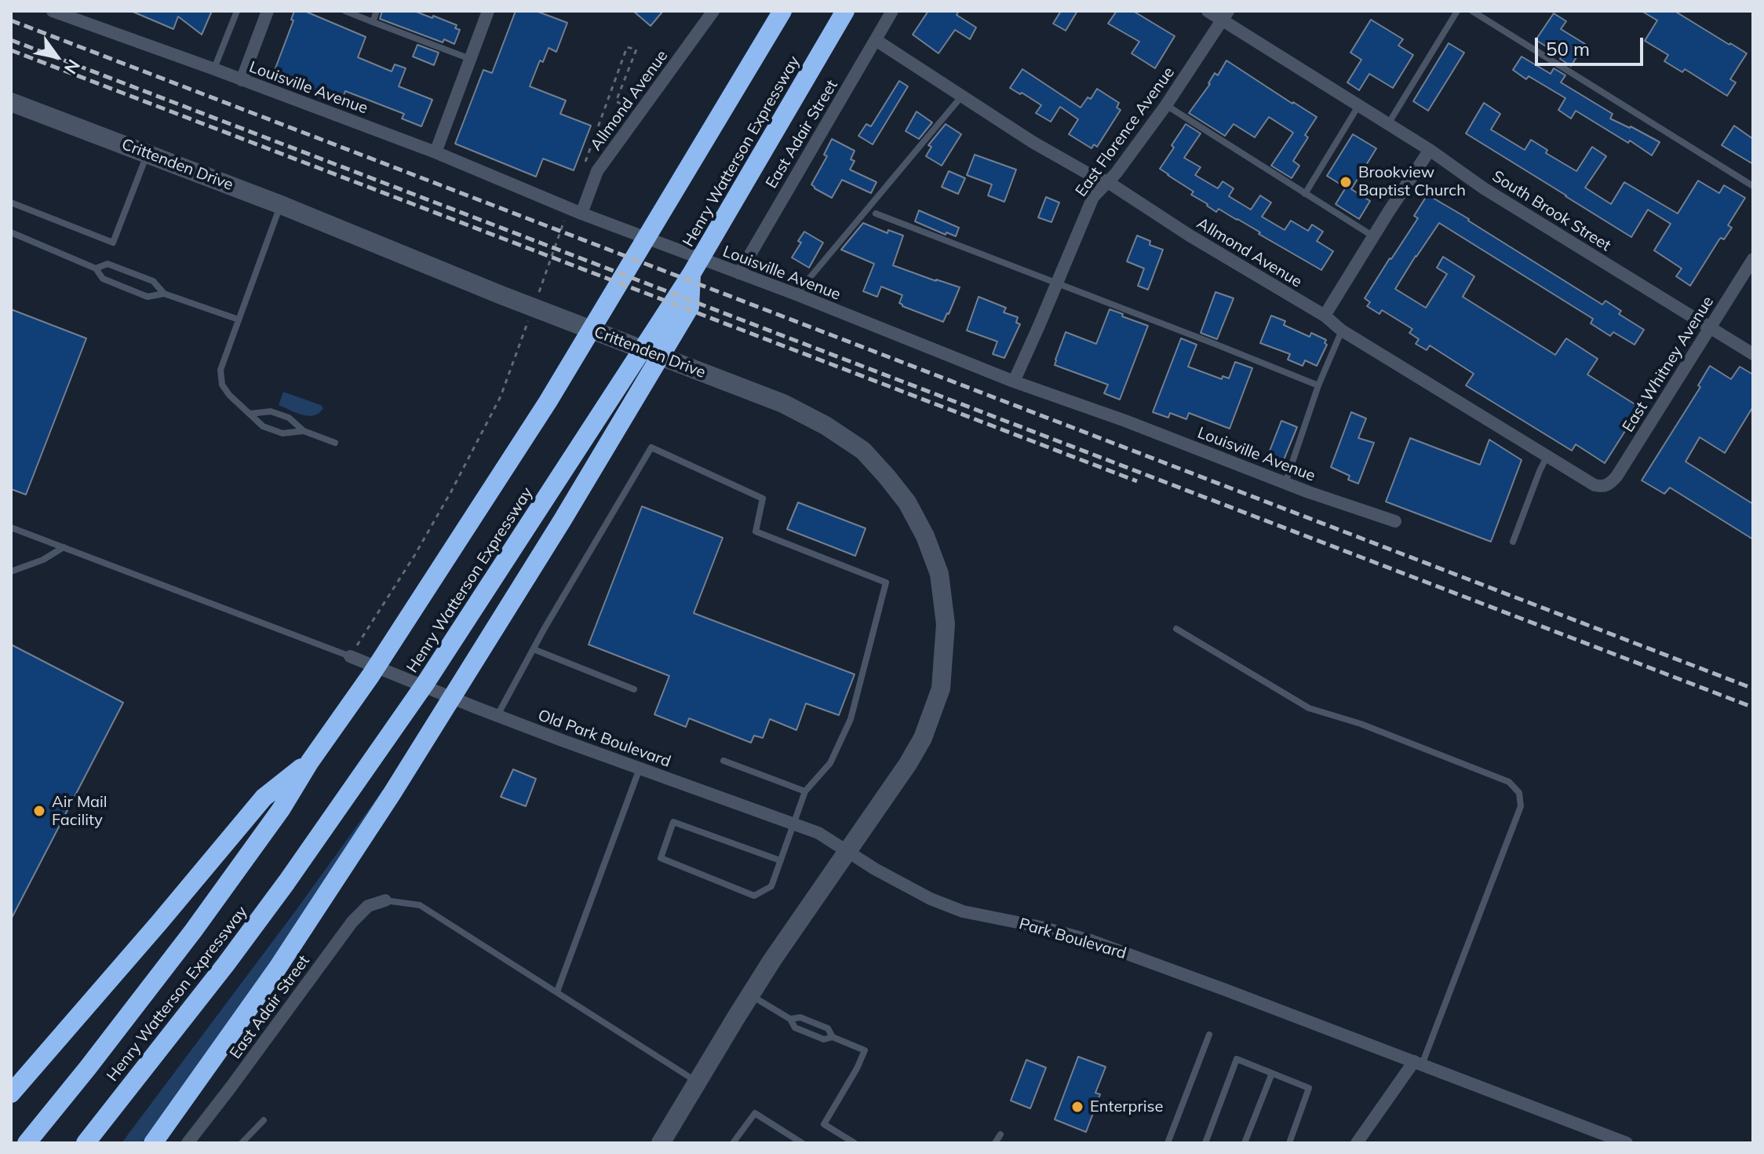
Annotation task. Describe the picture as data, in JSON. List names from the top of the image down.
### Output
{
  "streets": {
    "highway": ["Henry Watterson Expressway"],
    "main road": ["Crittenden Drive"],
    "street": [
      "Louisville Avenue",
      "Allmond Avenue",
      "East Florence Avenue",
      "East Adair Street",
      "South Brook Street",
      "East Whitney Avenue",
      "Old Park Boulevard",
      "Park Boulevard"
    ]
  },
  "crossings": [
    ["Louisville Avenue", "Allmond Avenue"],
    ["Louisville Avenue", "East Florence Avenue"],
    ["Louisville Avenue", "East Adair Street"],
    ["Allmond Avenue", "East Florence Avenue"],
    ["Allmond Avenue", "East Adair Street"],
    ["Allmond Avenue", "East Whitney Avenue"],
    ["East Florence Avenue", "South Brook Street"],
    ["Crittenden Drive", "Old Park Boulevard"],
    ["Crittenden Drive", "Park Boulevard"],
    ["South Brook Street", "East Whitney Avenue"],
    ["Old Park Boulevard", "Park Boulevard"]
  ],
  "places": ["Brookview Baptist Church", "Air Mail Facility", "Enterprise"],
  "scale_bar": "50 m",
  "north": "bottom right"
}
